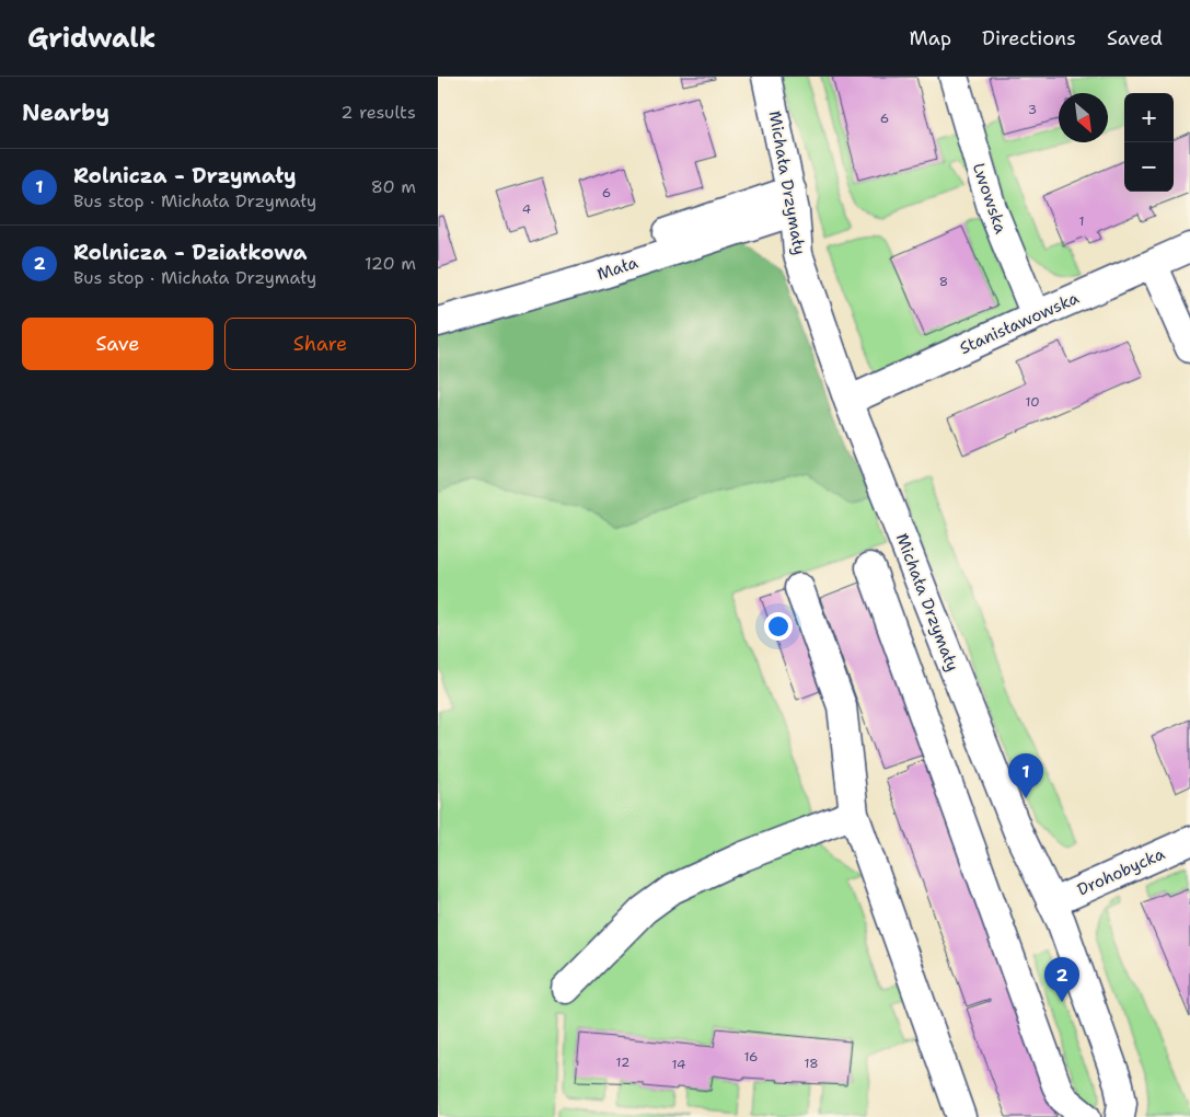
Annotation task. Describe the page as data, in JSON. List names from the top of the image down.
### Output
{
  "streets": {
    "street": [
      "Michała Drzymały",
      "Lwowska",
      "Mała",
      "Stanisławowska",
      "Drohobycka"
    ]
  },
  "crossings": [
    ["Michała Drzymały", "Mała"],
    ["Michała Drzymały", "Stanisławowska"],
    ["Michała Drzymały", "Drohobycka"],
    ["Lwowska", "Stanisławowska"]
  ],
  "house_numbers": [
    "3",
    "6",
    "6",
    "4",
    "1",
    "8",
    "10",
    "16",
    "12",
    "18",
    "14"
  ],
  "north": "bottom right",
  "page": {
    "header": "Gridwalk",
    "nav": ["Map", "Directions", "Saved"],
    "heading": ["Nearby", "2 results"],
    "map_buttons": ["+", "−"],
    "list": [
      {
        "mark": "1",
        "name": "Rolnicza - Drzymały",
        "note": "Bus stop · Michała Drzymały",
        "value": "80 m"
      },
      {
        "mark": "2",
        "name": "Rolnicza - Działkowa",
        "note": "Bus stop · Michała Drzymały",
        "value": "120 m"
      }
    ],
    "buttons": ["Save", "Share"],
    "pins": ["1", "2"]
  }
}
